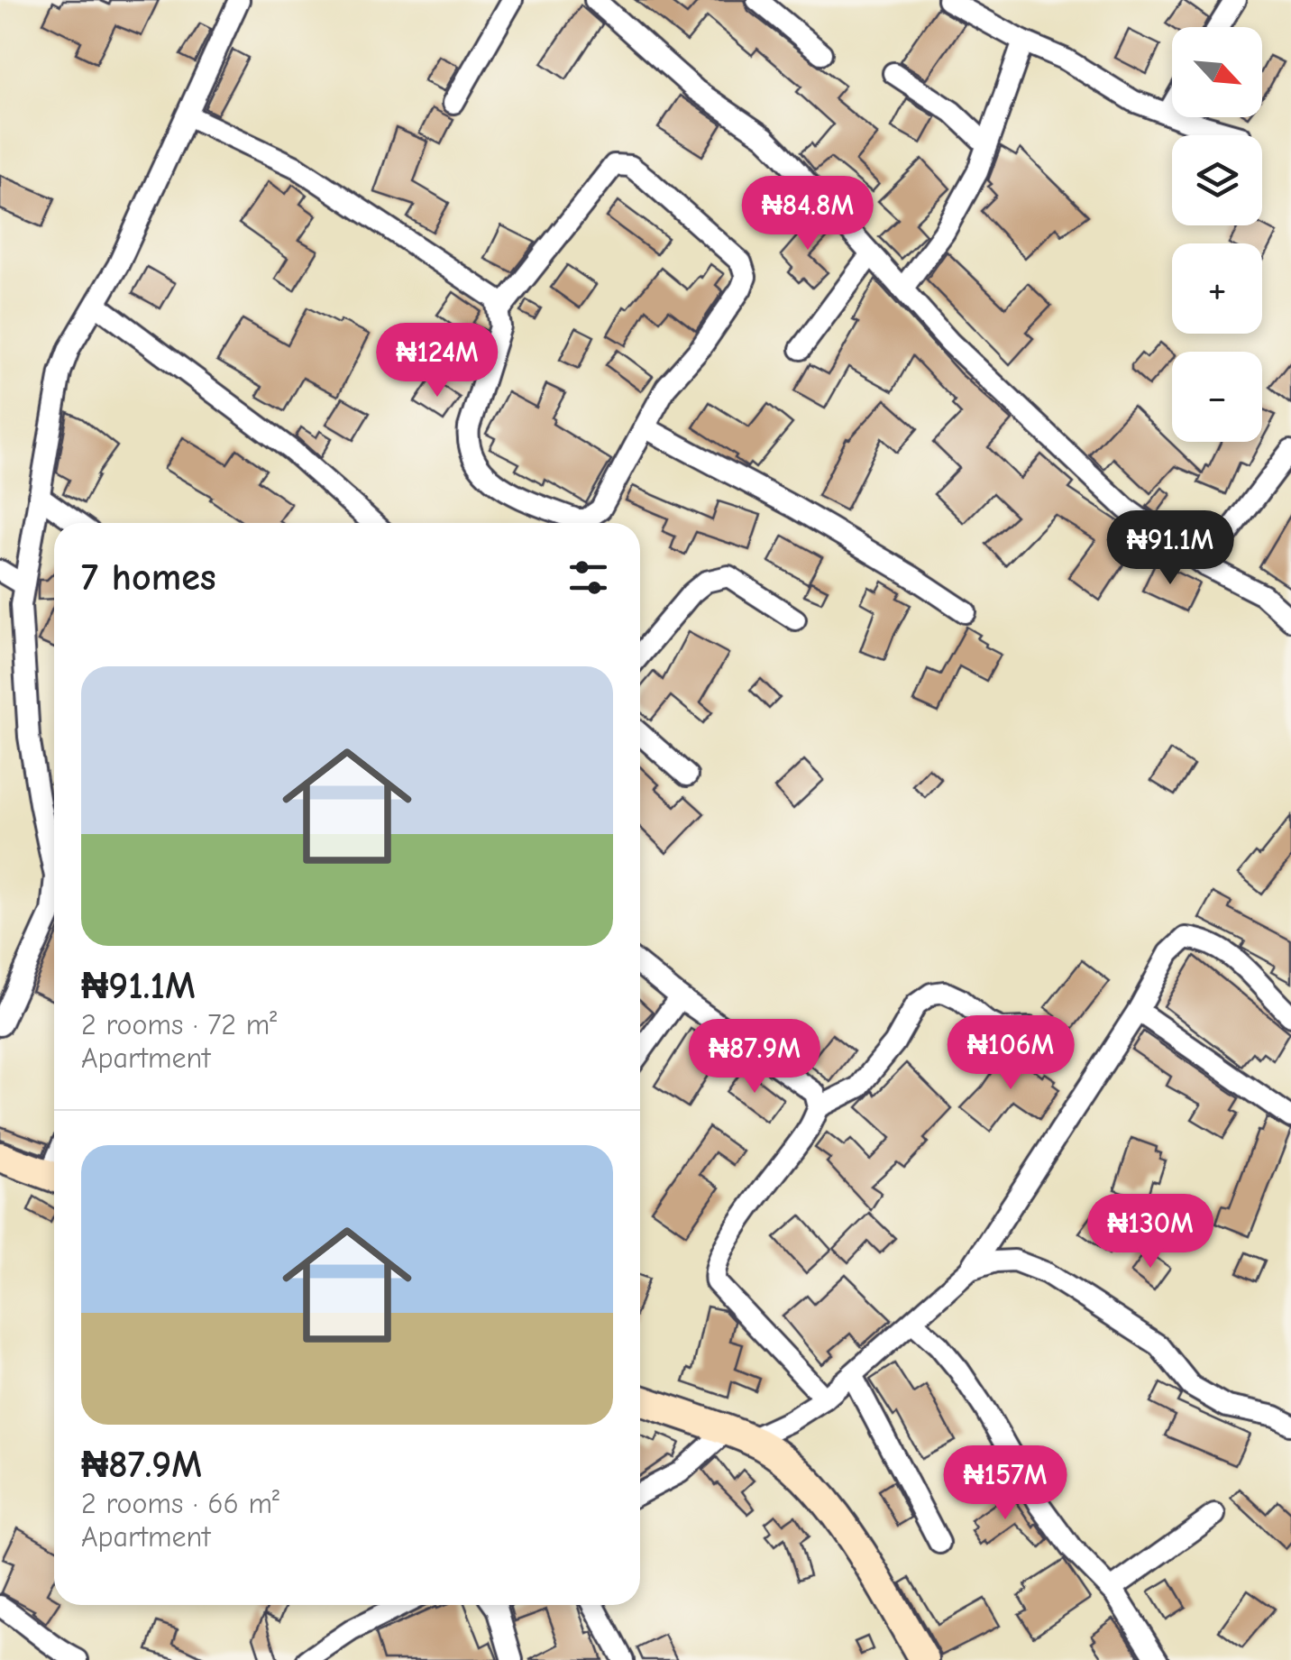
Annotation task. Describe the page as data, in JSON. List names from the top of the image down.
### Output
{
  "north": "bottom right",
  "page": {
    "map_buttons": ["+", "−"],
    "price": [
      "₦84.8M",
      "₦124M",
      "₦91.1M",
      "₦106M",
      "₦87.9M",
      "₦130M",
      "₦157M"
    ],
    "heading": "7 homes",
    "list": [
      {
        "name": "₦91.1M",
        "note": "2 rooms · 72 m² · Apartment"
      },
      {
        "name": "₦87.9M",
        "note": "2 rooms · 66 m² · Apartment"
      }
    ]
  }
}
